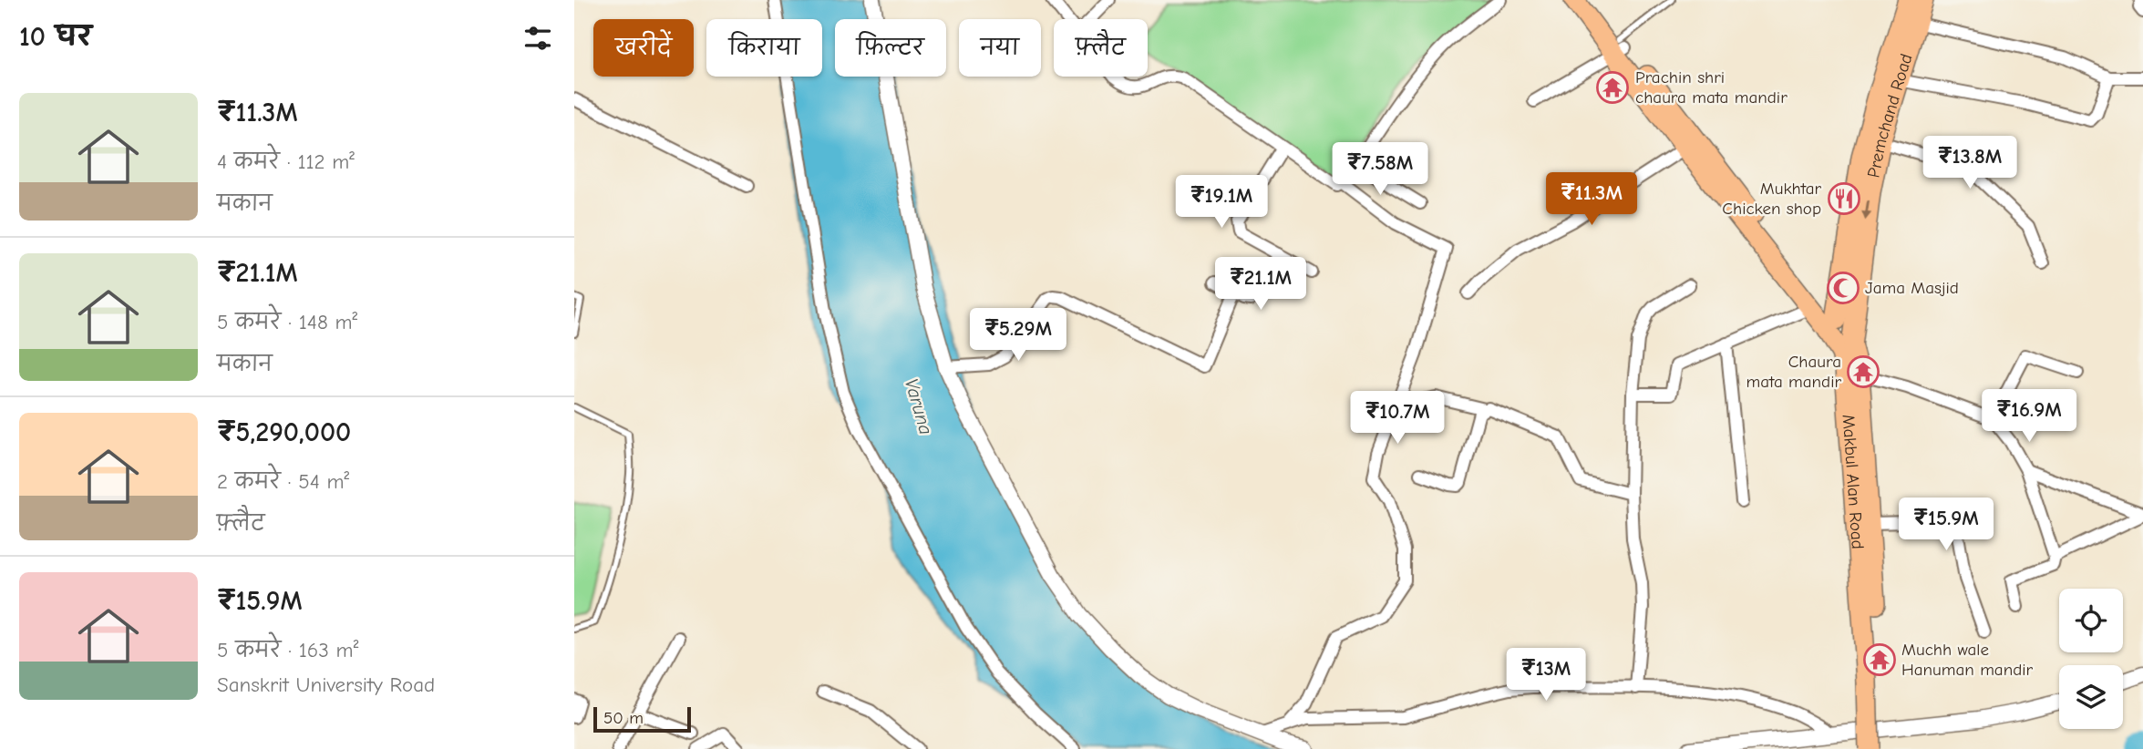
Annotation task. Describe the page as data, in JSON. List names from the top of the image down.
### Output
{
  "streets": {
    "highway": ["Premchand Road", "Makbul Alan Road"]
  },
  "crossings": [
    ["Premchand Road", "Makbul Alan Road"]
  ],
  "water": ["Varuna"],
  "places": {
    "temple": ["Prachin shri chaura mata mandir", "Chaura mata mandir", "Muchh wale Hanuman mandir"],
    "restaurant": ["Mukhtar Chicken shop"],
    "mosque": ["Jama Masjid"]
  },
  "scale_bar": "50 m",
  "page": {
    "heading": "10 घर",
    "chip": [
      "खरीदें",
      "किराया",
      "फ़िल्टर",
      "नया",
      "फ़्लैट"
    ],
    "list": [
      {
        "name": "₹11.3M",
        "note": "4 कमरे · 112 m² · मकान"
      },
      {
        "name": "₹21.1M",
        "note": "5 कमरे · 148 m² · मकान"
      },
      {
        "name": "₹5,290,000",
        "note": "2 कमरे · 54 m² · फ़्लैट"
      },
      {
        "name": "₹15.9M",
        "note": "5 कमरे · 163 m² · Sanskrit University Road"
      }
    ],
    "price": [
      "₹13.8M",
      "₹7.58M",
      "₹11.3M",
      "₹19.1M",
      "₹21.1M",
      "₹5.29M",
      "₹16.9M",
      "₹10.7M",
      "₹15.9M",
      "₹13M"
    ],
    "scale": "50 m"
  }
}
